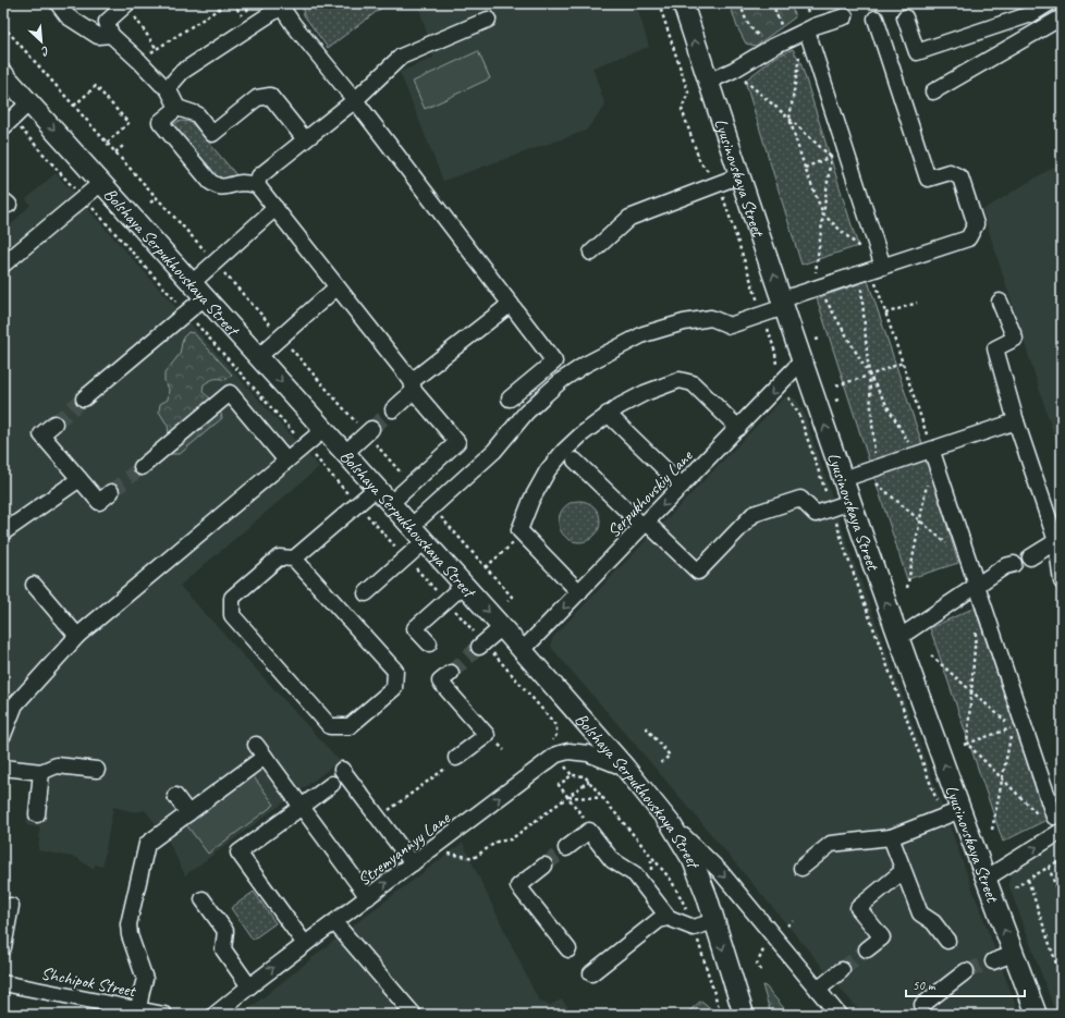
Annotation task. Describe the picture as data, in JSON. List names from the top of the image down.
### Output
{
  "streets": {
    "main road": ["Lyusinovskaya Street", "Bolshaya Serpukhovskaya Street"],
    "street": ["Serpukhovskiy Lane", "Stremyannyy Lane", "Shchipok Street"]
  },
  "crossings": [
    ["Lyusinovskaya Street", "Serpukhovskiy Lane"],
    ["Bolshaya Serpukhovskaya Street", "Serpukhovskiy Lane"],
    ["Bolshaya Serpukhovskaya Street", "Stremyannyy Lane"]
  ],
  "one_way": ["Lyusinovskaya Street", "Stremyannyy Lane"],
  "scale_bar": "50 m",
  "north": "bottom right"
}
